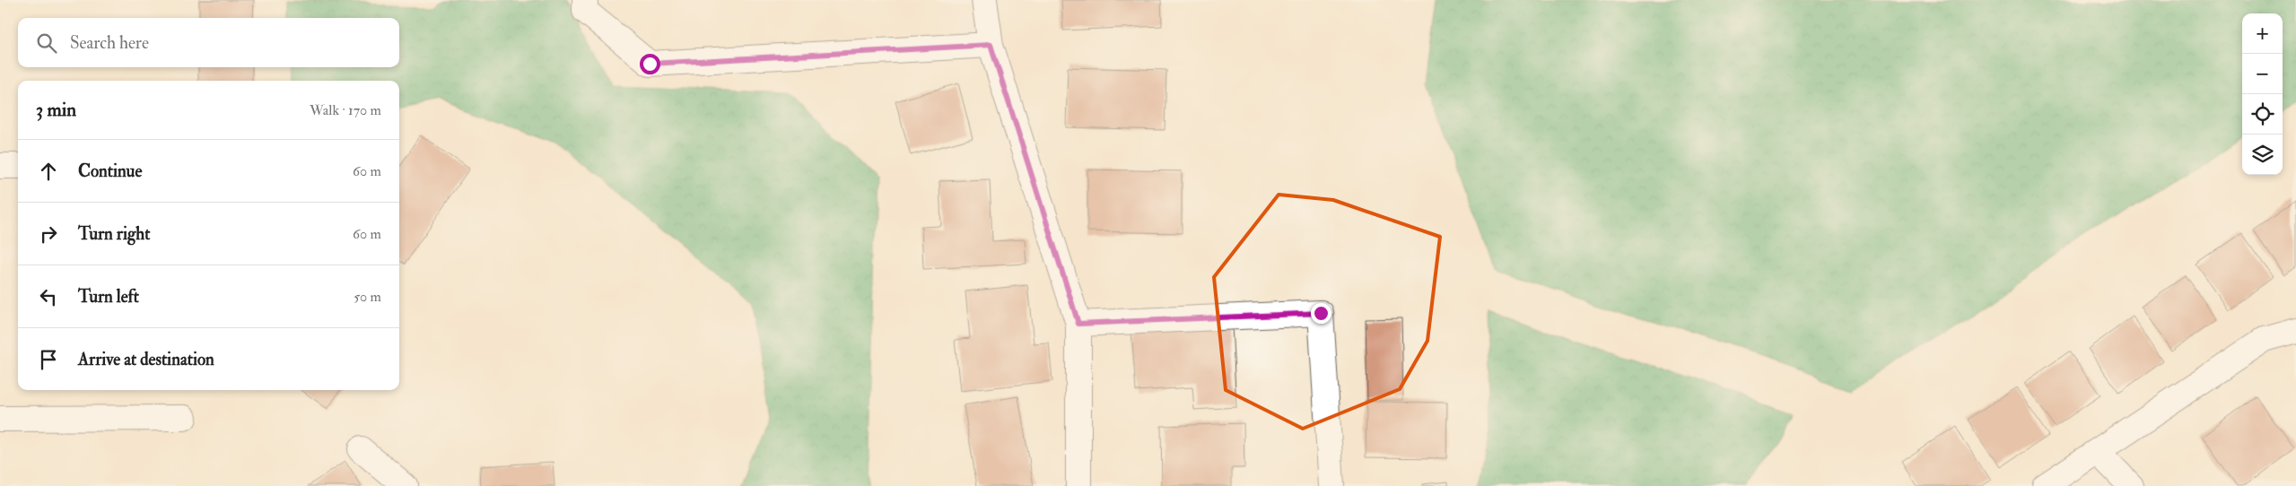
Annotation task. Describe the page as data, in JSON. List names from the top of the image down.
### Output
{
  "page": {
    "map_buttons": ["+", "−"],
    "search": "Search here",
    "heading": ["3 min", "Walk · 170 m"],
    "list": [
      ["Continue", "60 m"],
      ["Turn right", "60 m"],
      ["Turn left", "50 m"],
      "Arrive at destination"
    ]
  }
}
